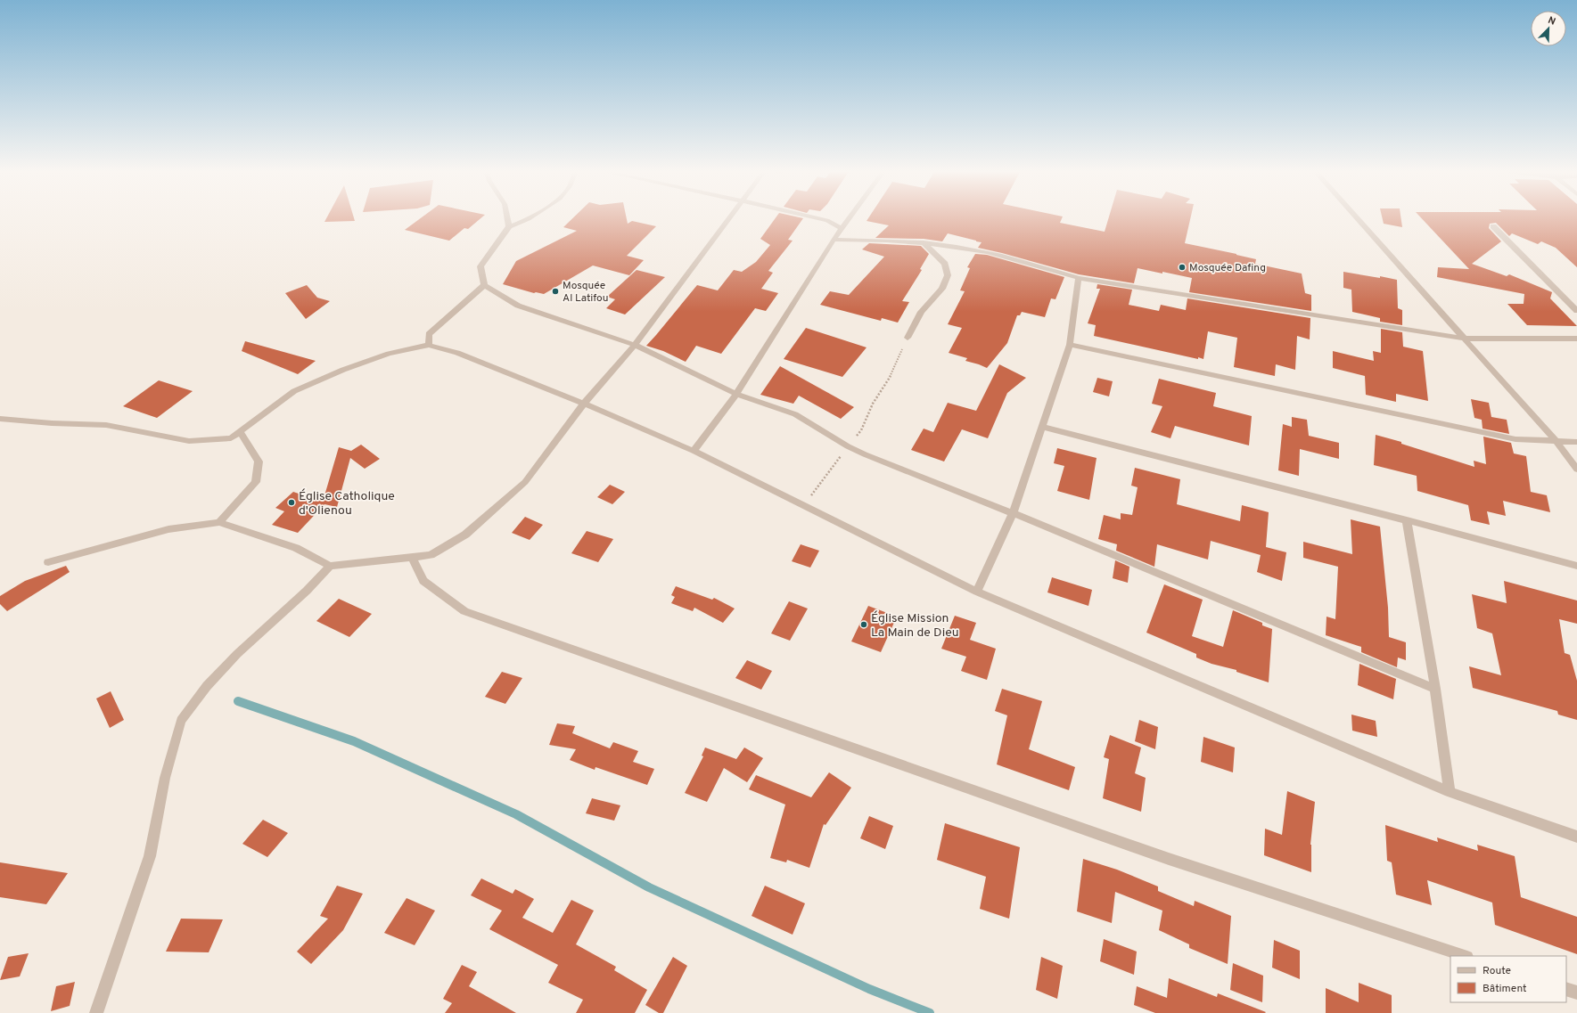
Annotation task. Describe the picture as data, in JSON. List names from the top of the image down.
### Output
{
  "places": [
    "Mosquée Dafing",
    "Mosquée Al Latifou",
    "Église Catholique d'Olienou",
    "Église Mission La Main de Dieu"
  ],
  "legend": ["Route", "Bâtiment"],
  "north": "top right"
}
